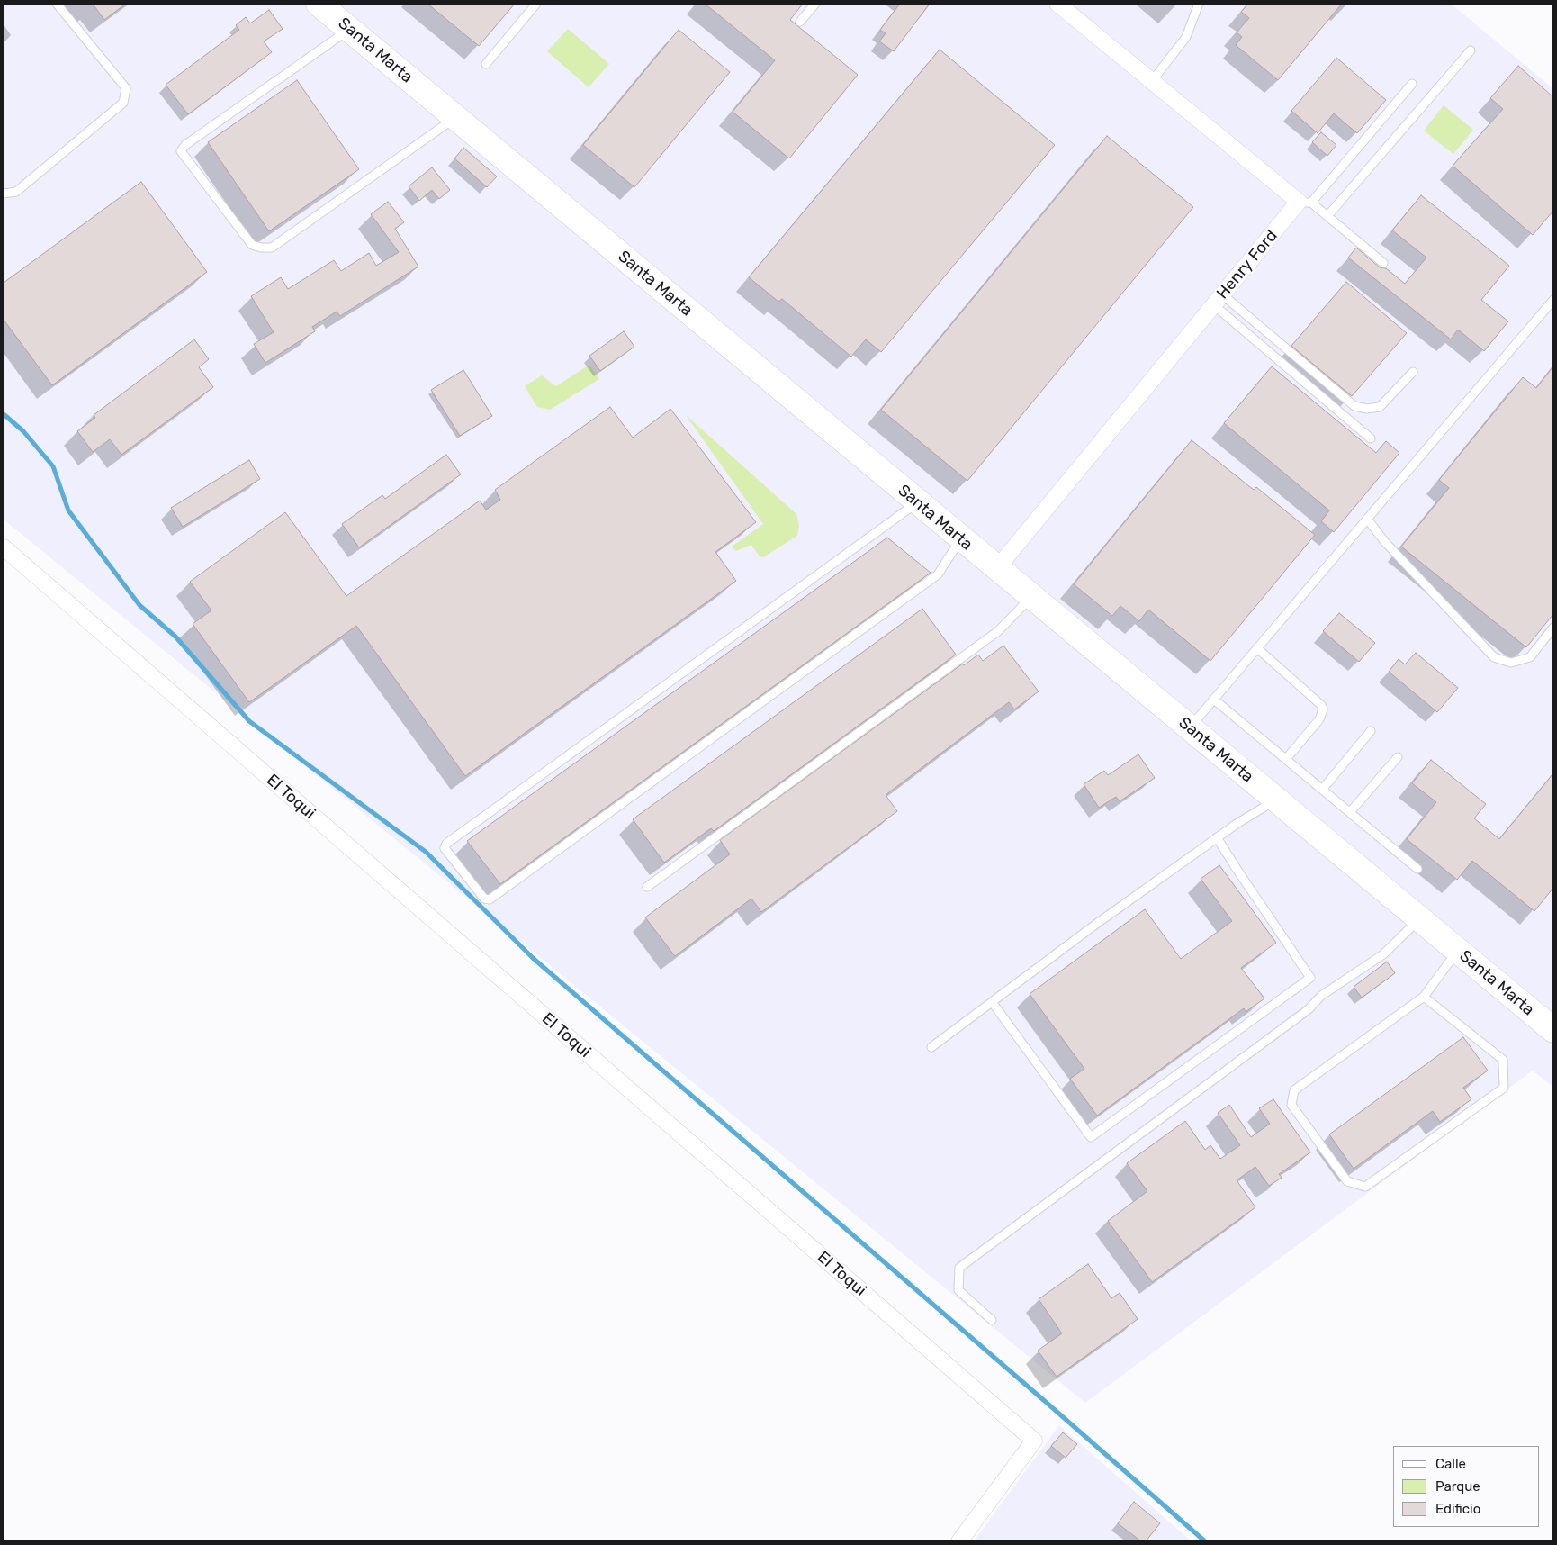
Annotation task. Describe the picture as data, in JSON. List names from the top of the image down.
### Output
{
  "streets": {
    "main road": ["Santa Marta"],
    "street": ["Henry Ford", "El Toqui"]
  },
  "crossings": [
    ["Santa Marta", "Henry Ford"]
  ],
  "legend": ["Calle", "Parque", "Edificio"]
}
